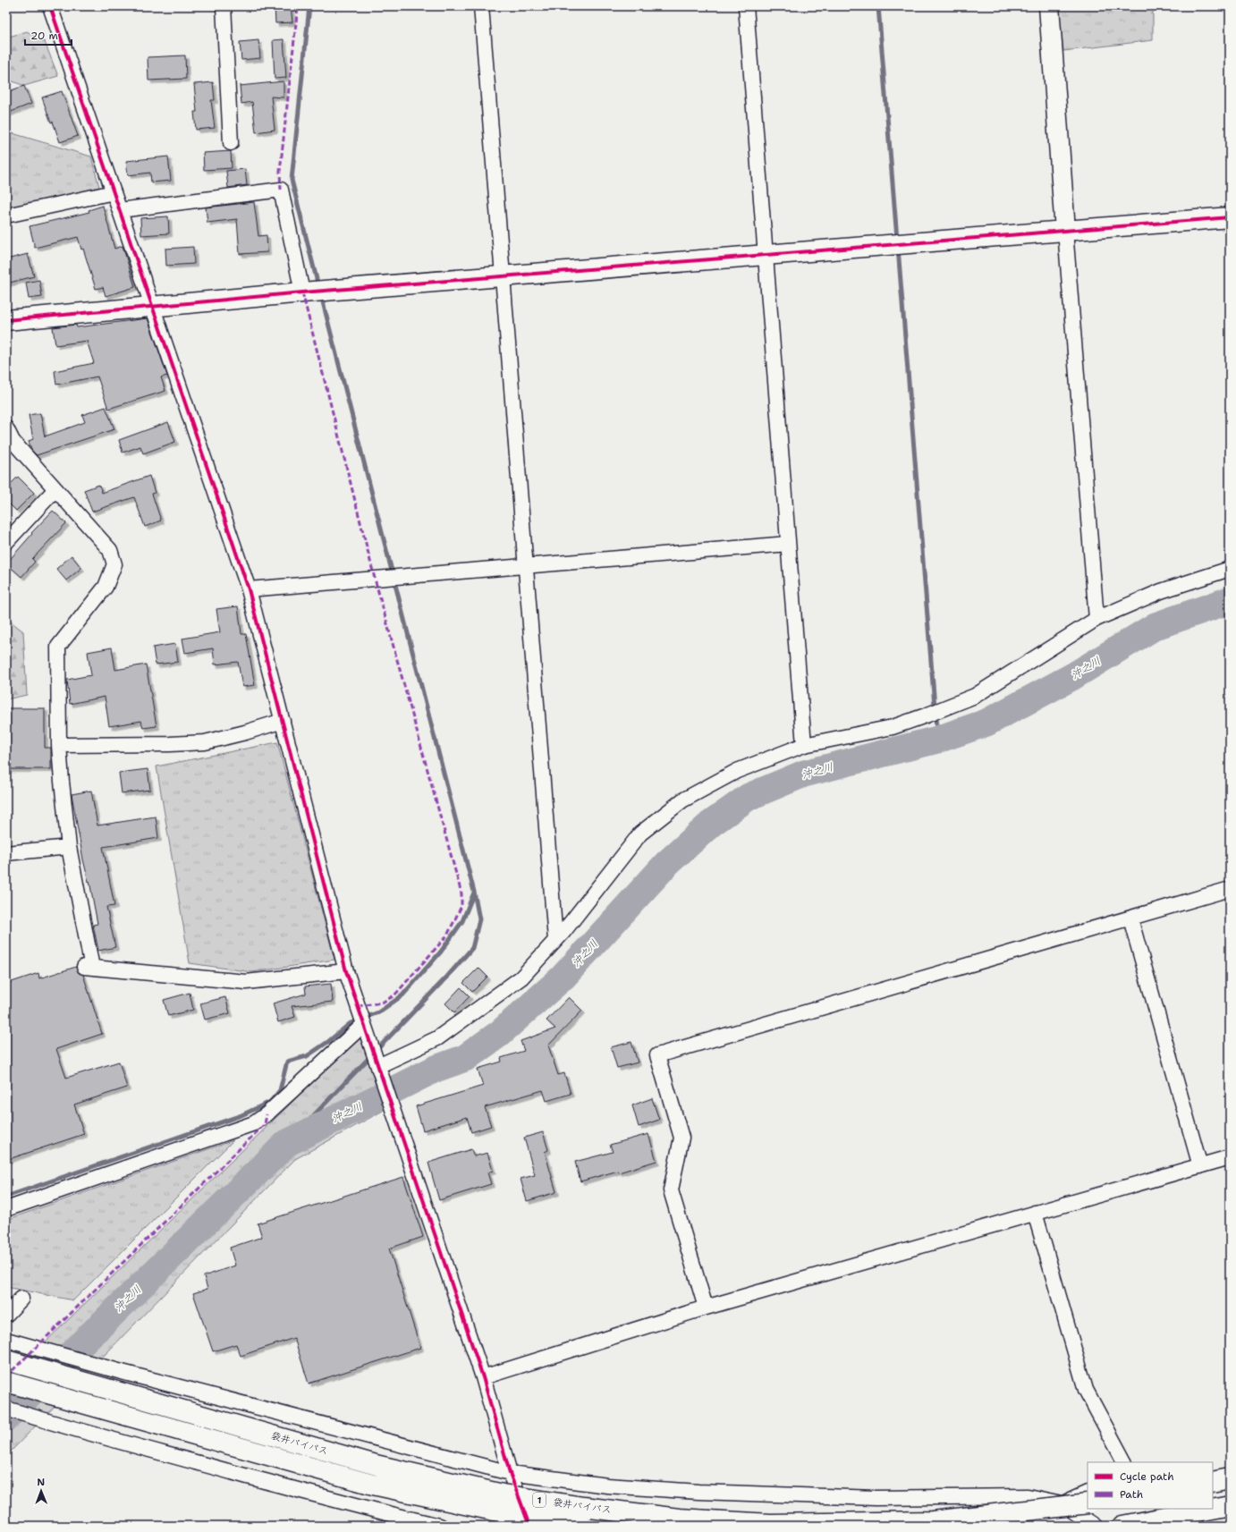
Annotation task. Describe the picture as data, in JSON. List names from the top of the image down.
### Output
{
  "streets": {
    "main road": ["袋井バイパス", "1"]
  },
  "water": ["沖之川"],
  "legend": ["Cycle path", "Path"],
  "scale_bar": "20 m",
  "north": "top"
}
